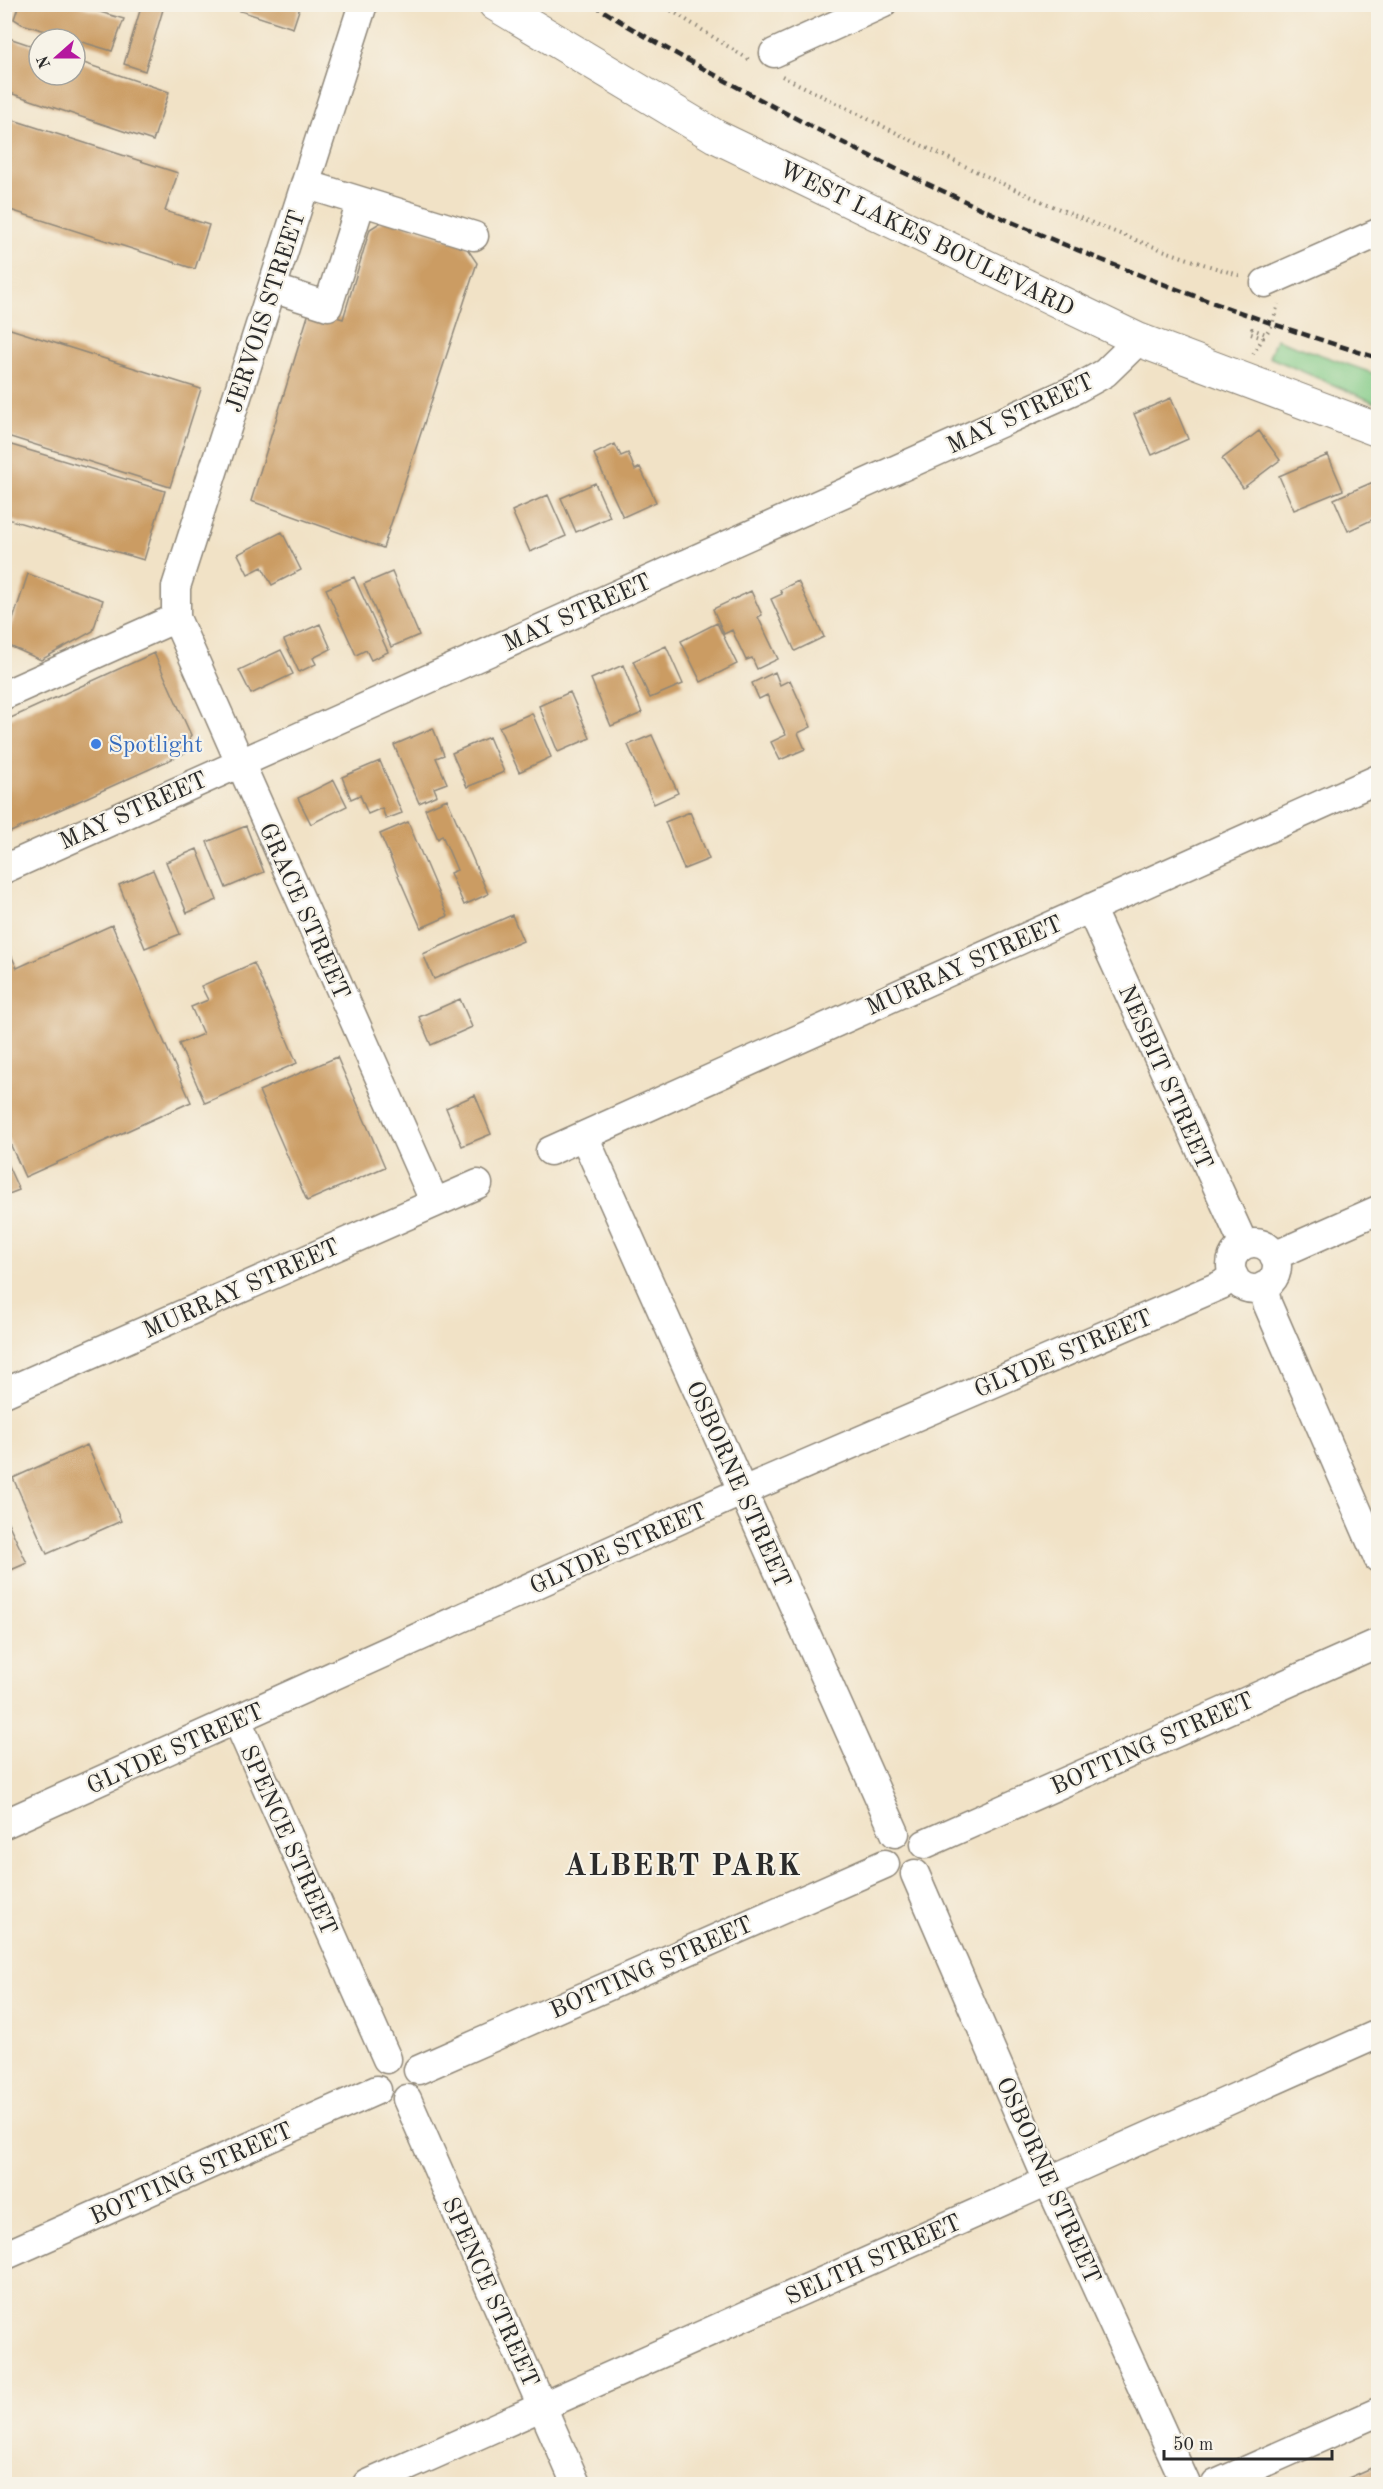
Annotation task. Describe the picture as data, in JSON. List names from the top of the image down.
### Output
{
  "streets": {
    "main road": ["WEST LAKES BOULEVARD"],
    "street": [
      "JERVOIS STREET",
      "MAY STREET",
      "GRACE STREET",
      "MURRAY STREET",
      "NESBIT STREET",
      "GLYDE STREET",
      "OSBORNE STREET",
      "BOTTING STREET",
      "SPENCE STREET",
      "SELTH STREET"
    ]
  },
  "crossings": [
    ["WEST LAKES BOULEVARD", "MAY STREET"],
    ["JERVOIS STREET", "GRACE STREET"],
    ["MAY STREET", "GRACE STREET"],
    ["GRACE STREET", "MURRAY STREET"],
    ["MURRAY STREET", "NESBIT STREET"],
    ["MURRAY STREET", "OSBORNE STREET"],
    ["NESBIT STREET", "GLYDE STREET"],
    ["GLYDE STREET", "OSBORNE STREET"],
    ["GLYDE STREET", "SPENCE STREET"],
    ["OSBORNE STREET", "BOTTING STREET"],
    ["OSBORNE STREET", "SELTH STREET"],
    ["BOTTING STREET", "SPENCE STREET"],
    ["SPENCE STREET", "SELTH STREET"]
  ],
  "districts": ["ALBERT PARK"],
  "places": ["Spotlight"],
  "scale_bar": "50 m",
  "north": "left"
}
